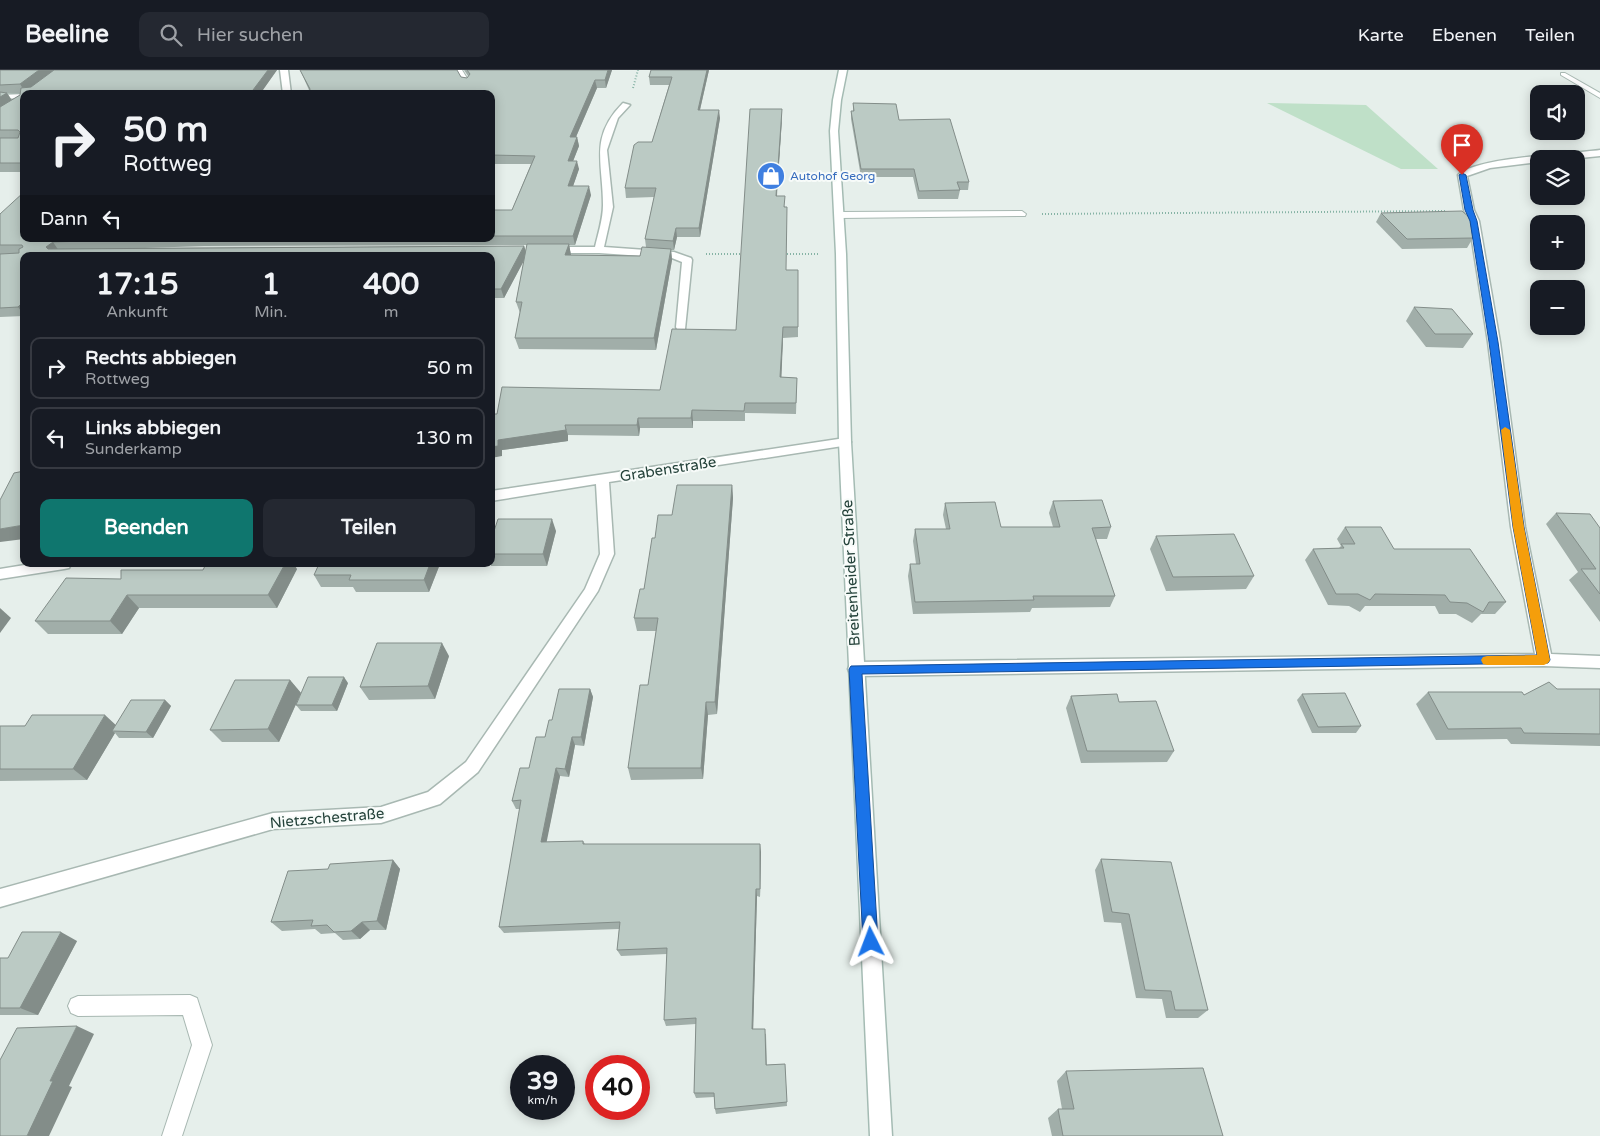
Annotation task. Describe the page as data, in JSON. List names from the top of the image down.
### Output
{
  "streets": {
    "street": ["Grabenstraße", "Breitenheider Straße", "Nietzschestraße"]
  },
  "crossings": [
    ["Grabenstraße", "Breitenheider Straße"],
    ["Grabenstraße", "Nietzschestraße"]
  ],
  "places": {
    "shop": ["Autohof Georg"]
  },
  "page": {
    "header": "Beeline",
    "search": "Hier suchen",
    "nav": ["Karte", "Ebenen", "Teilen"],
    "map_buttons": ["+", "−"],
    "turn": ["50 m", "Rottweg"],
    "then": "Dann",
    "eta": [
      "17:15",
      "Ankunft",
      "1",
      "Min.",
      "400",
      "m"
    ],
    "list": [
      {
        "name": "Rechts abbiegen",
        "note": "Rottweg",
        "value": "50 m"
      },
      {
        "name": "Links abbiegen",
        "note": "Sunderkamp",
        "value": "130 m"
      }
    ],
    "buttons": ["Beenden", "Teilen"],
    "speed": "39 km/h",
    "limit": "40"
  }
}
